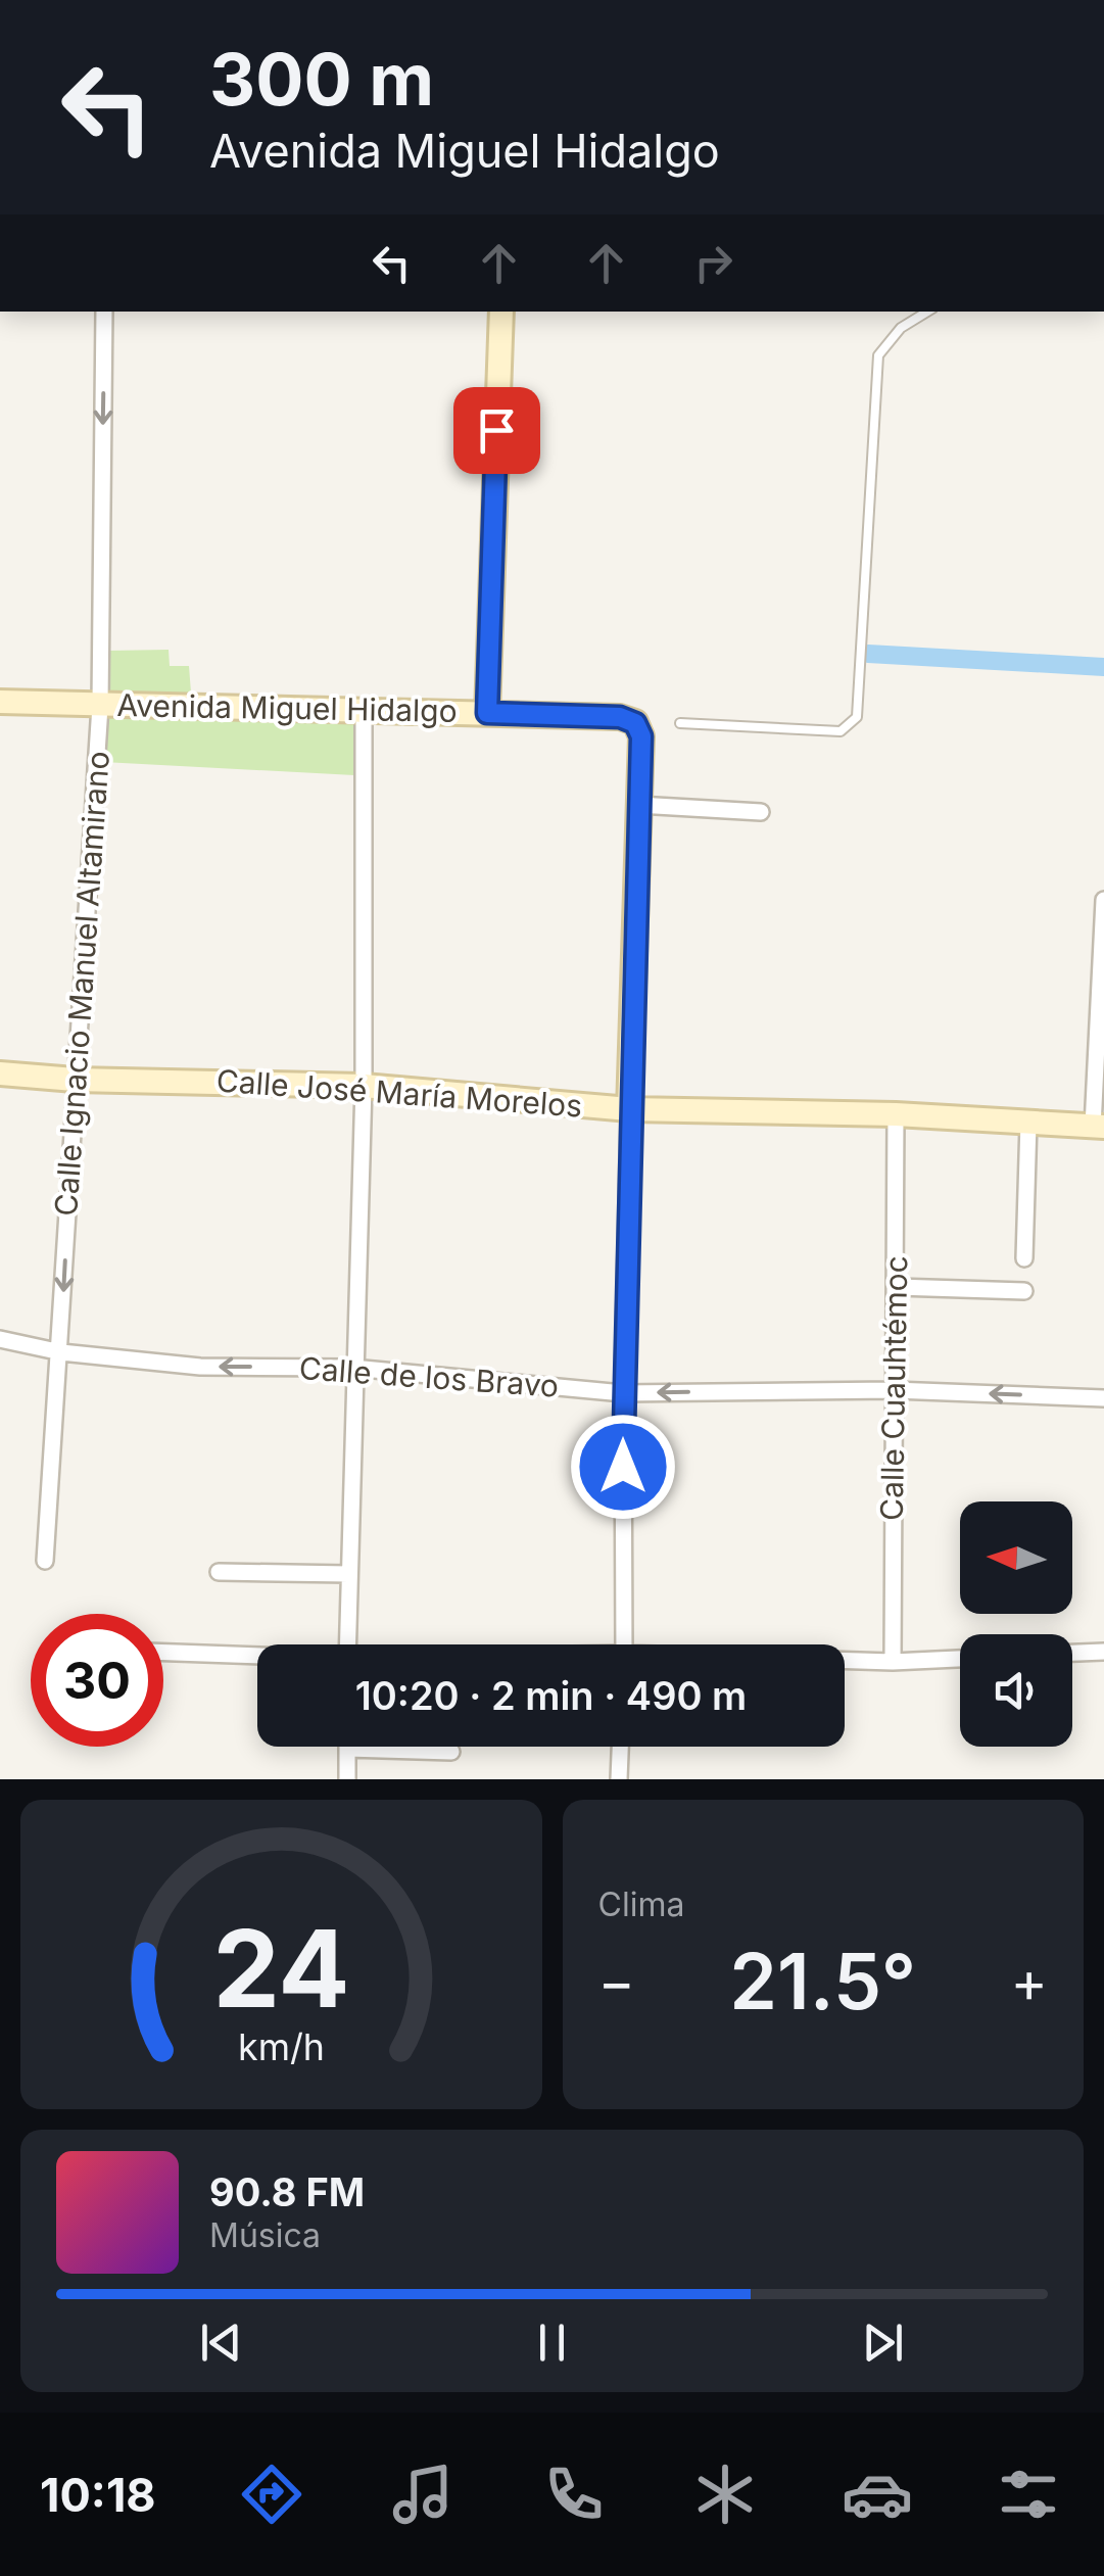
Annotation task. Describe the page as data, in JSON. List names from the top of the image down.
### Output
{
  "streets": {
    "street": [
      "Avenida Miguel Hidalgo",
      "Calle Ignacio Manuel Altamirano",
      "Calle José María Morelos",
      "Calle de los Bravo",
      "Calle Cuauhtémoc"
    ]
  },
  "crossings": [
    ["Avenida Miguel Hidalgo", "Calle Ignacio Manuel Altamirano"],
    ["Calle Ignacio Manuel Altamirano", "Calle José María Morelos"],
    ["Calle Ignacio Manuel Altamirano", "Calle de los Bravo"],
    ["Calle José María Morelos", "Calle Cuauhtémoc"],
    ["Calle de los Bravo", "Calle Cuauhtémoc"]
  ],
  "one_way": ["Calle Ignacio Manuel Altamirano", "Calle de los Bravo"],
  "north": "left",
  "page": {
    "turn": ["300 m", "Avenida Miguel Hidalgo"],
    "limit": "30",
    "trip": "10:20 · 2 min · 490 m",
    "tile": "Clima",
    "heat": ["−", "21.5°", "+"],
    "song": ["90.8 FM", "Música"],
    "tabs": "10:18",
    "gauge": ["24", "km/h"]
  }
}
